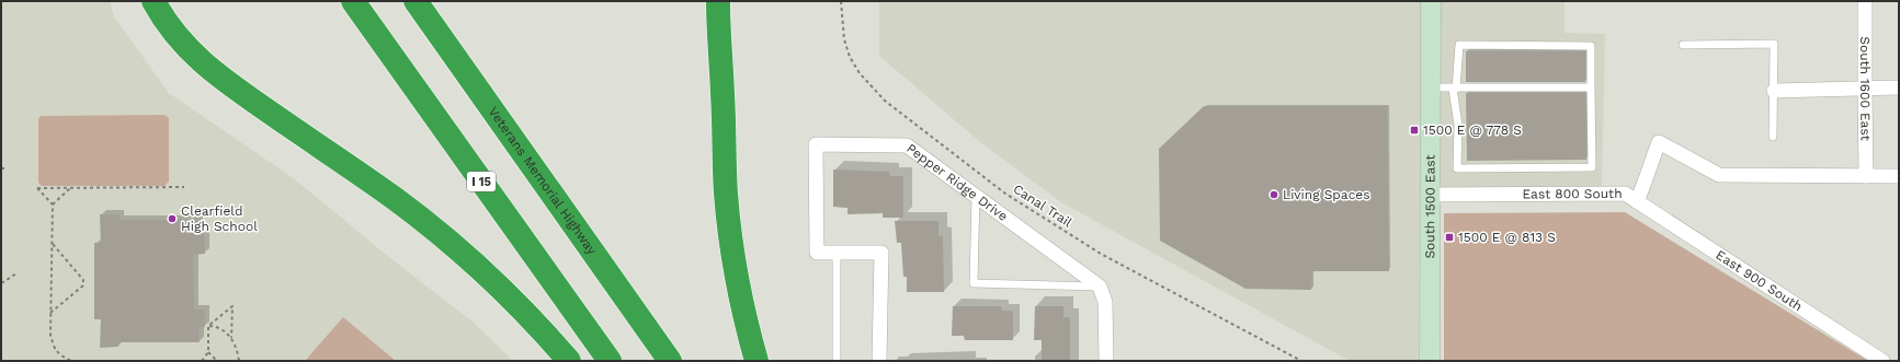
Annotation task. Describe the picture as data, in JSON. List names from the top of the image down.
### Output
{
  "streets": {
    "highway": ["I 15", "Veterans Memorial Highway"],
    "street": [
      "South 1600 East",
      "Pepper Ridge Drive",
      "East 800 South",
      "South 1500 East",
      "East 900 South"
    ],
    "path": ["Canal Trail"]
  },
  "crossings": [
    ["South 1600 East", "East 800 South"],
    ["East 800 South", "South 1500 East"],
    ["East 800 South", "East 900 South"]
  ],
  "places": {
    "transit": ["1500 E @ 778 S", "1500 E @ 813 S"],
    "other": ["Living Spaces", "Clearfield High School"]
  }
}
